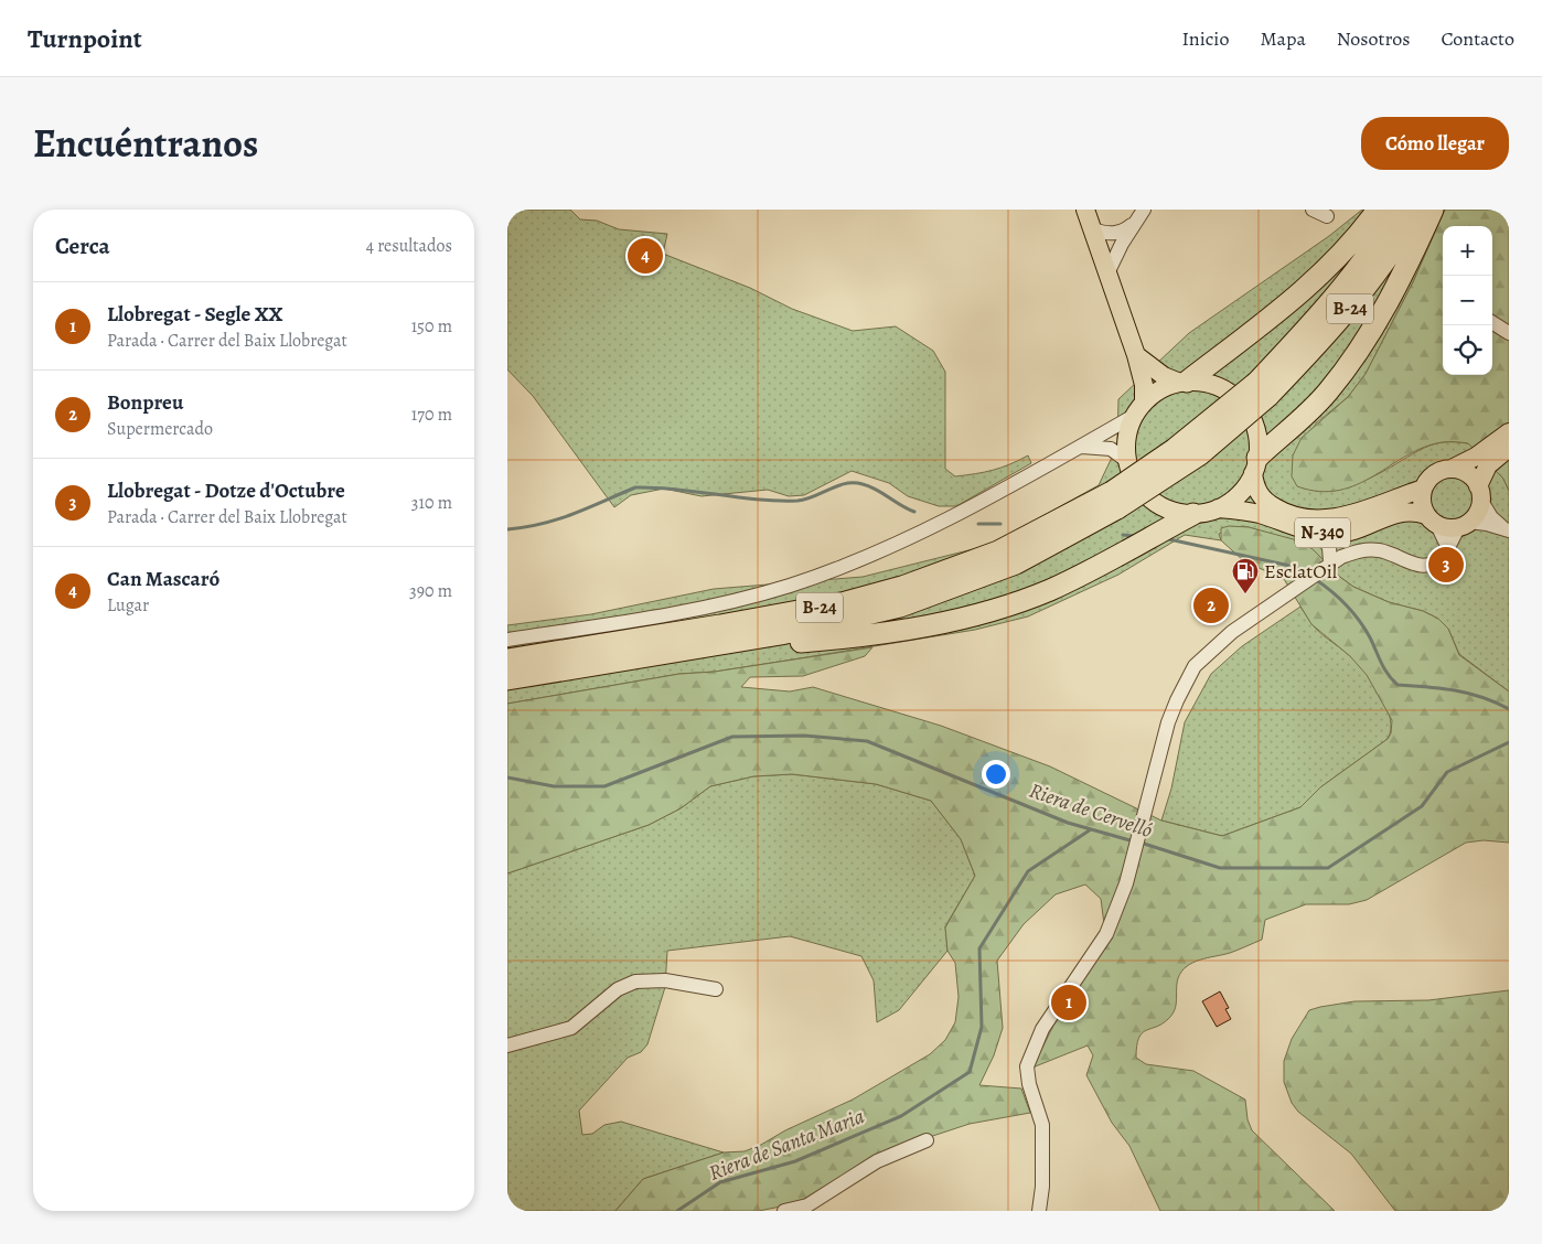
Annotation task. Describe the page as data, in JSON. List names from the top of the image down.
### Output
{
  "streets": {
    "highway": ["B-24"],
    "main road": ["N-340"]
  },
  "water": ["Riera de Cervelló", "Riera de Santa Maria"],
  "places": {
    "fuel station": ["EsclatOil"]
  },
  "page": {
    "header": "Turnpoint",
    "nav": [
      "Inicio",
      "Mapa",
      "Nosotros",
      "Contacto"
    ],
    "title": "Encuéntranos",
    "buttons": "Cómo llegar",
    "heading": ["Cerca", "4 resultados"],
    "map_buttons": ["+", "−"],
    "pins": [
      "4",
      "3",
      "2",
      "1"
    ],
    "list": [
      {
        "mark": "1",
        "name": "Llobregat - Segle XX",
        "note": "Parada · Carrer del Baix Llobregat",
        "value": "150 m"
      },
      {
        "mark": "2",
        "name": "Bonpreu",
        "note": "Supermercado",
        "value": "170 m"
      },
      {
        "mark": "3",
        "name": "Llobregat - Dotze d'Octubre",
        "note": "Parada · Carrer del Baix Llobregat",
        "value": "310 m"
      },
      {
        "mark": "4",
        "name": "Can Mascaró",
        "note": "Lugar",
        "value": "390 m"
      }
    ]
  }
}
